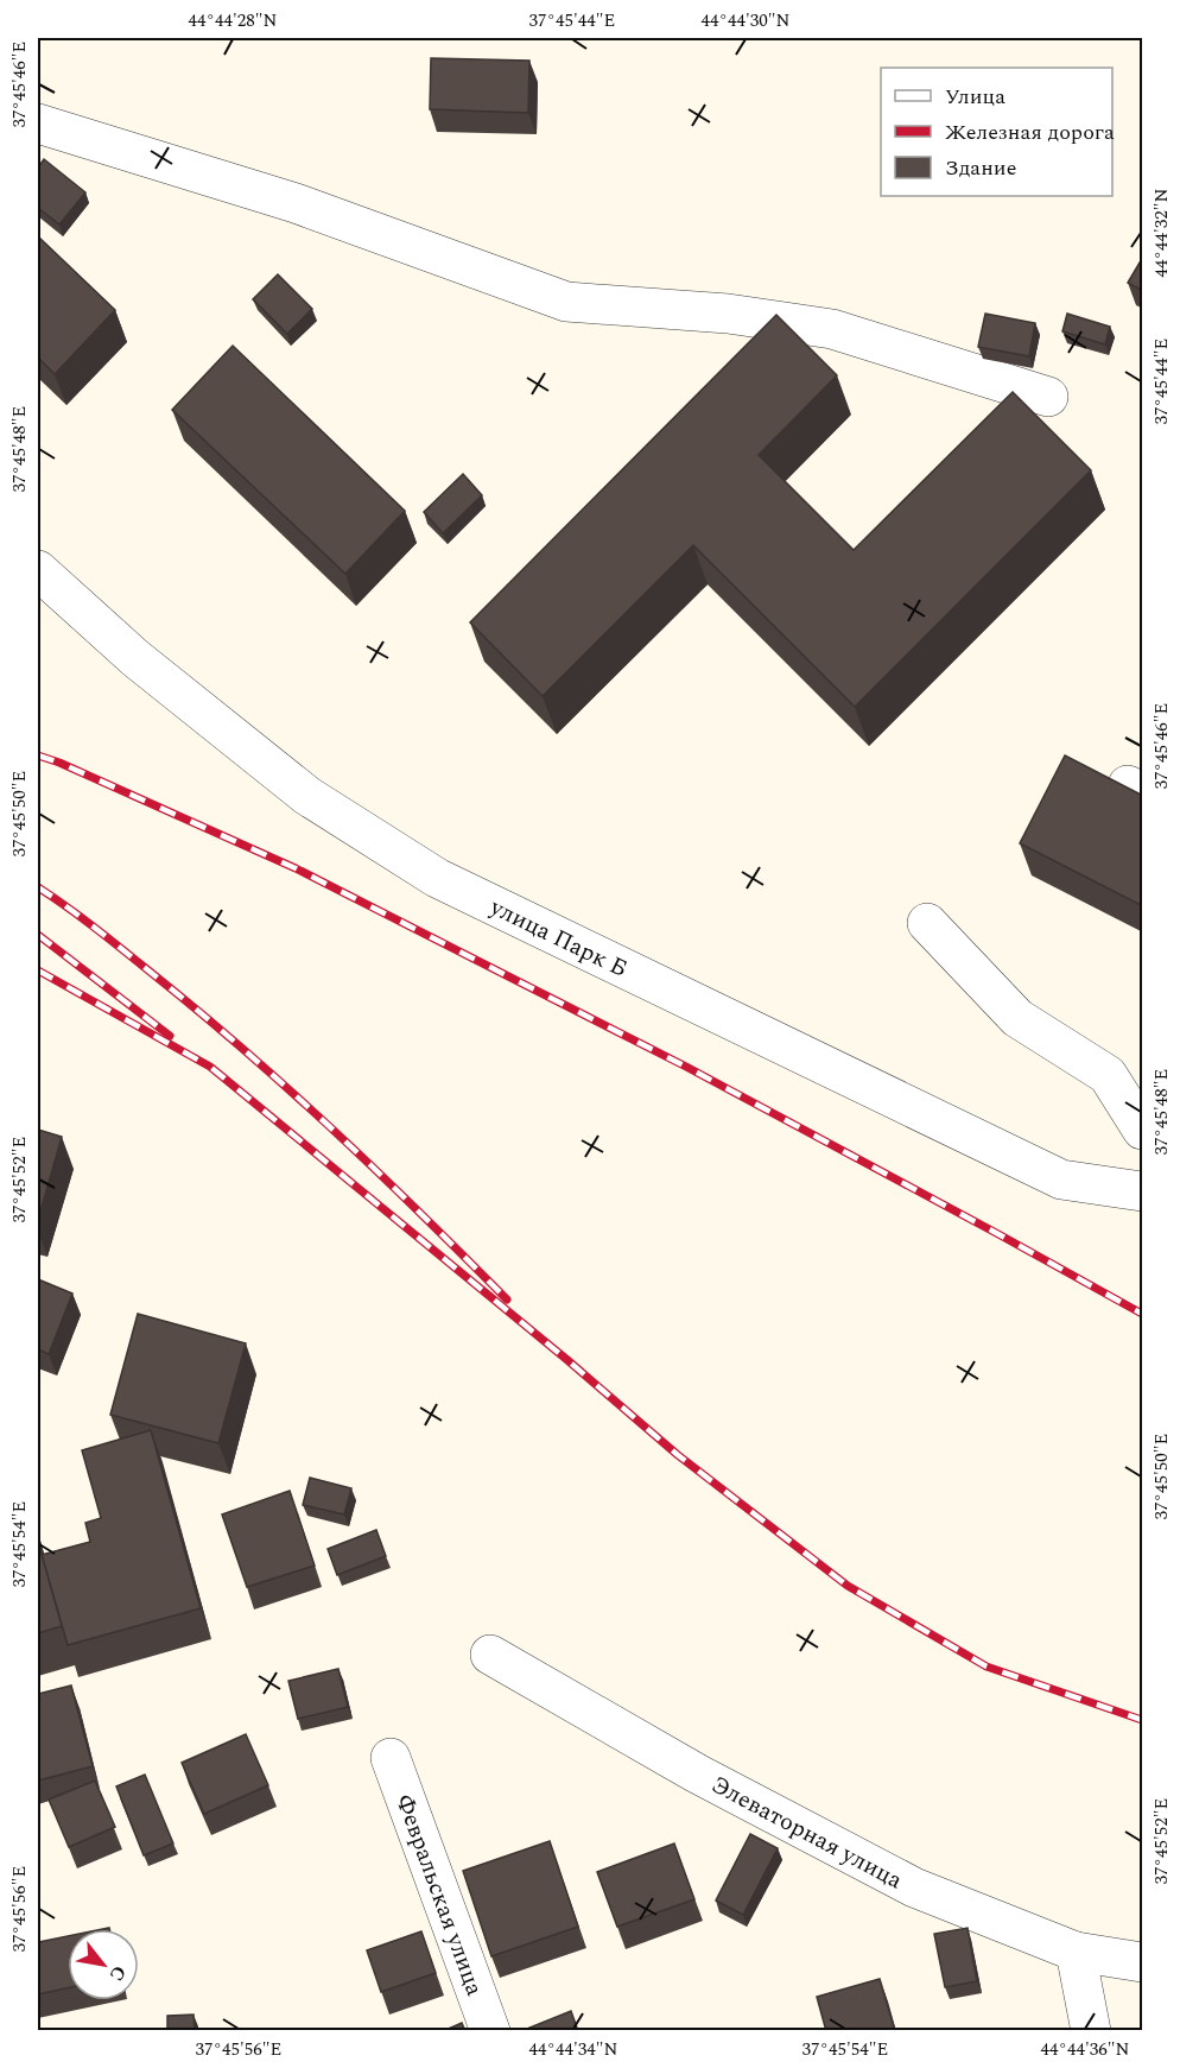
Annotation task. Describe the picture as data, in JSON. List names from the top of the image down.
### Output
{
  "streets": {
    "street": ["улица Парк Б", "Элеваторная улица", "Февральская улица"]
  },
  "legend": ["Улица", "Железная дорога", "Здание"],
  "north": "bottom right",
  "coordinates": [
    "44°44'28\"N",
    "37°45'44\"E",
    "44°44'30\"N",
    "37°45'46\"E",
    "44°44'32\"N",
    "37°45'48\"E",
    "37°45'50\"E",
    "37°45'52\"E",
    "37°45'54\"E",
    "37°45'56\"E",
    "44°44'34\"N",
    "44°44'36\"N"
  ]
}
